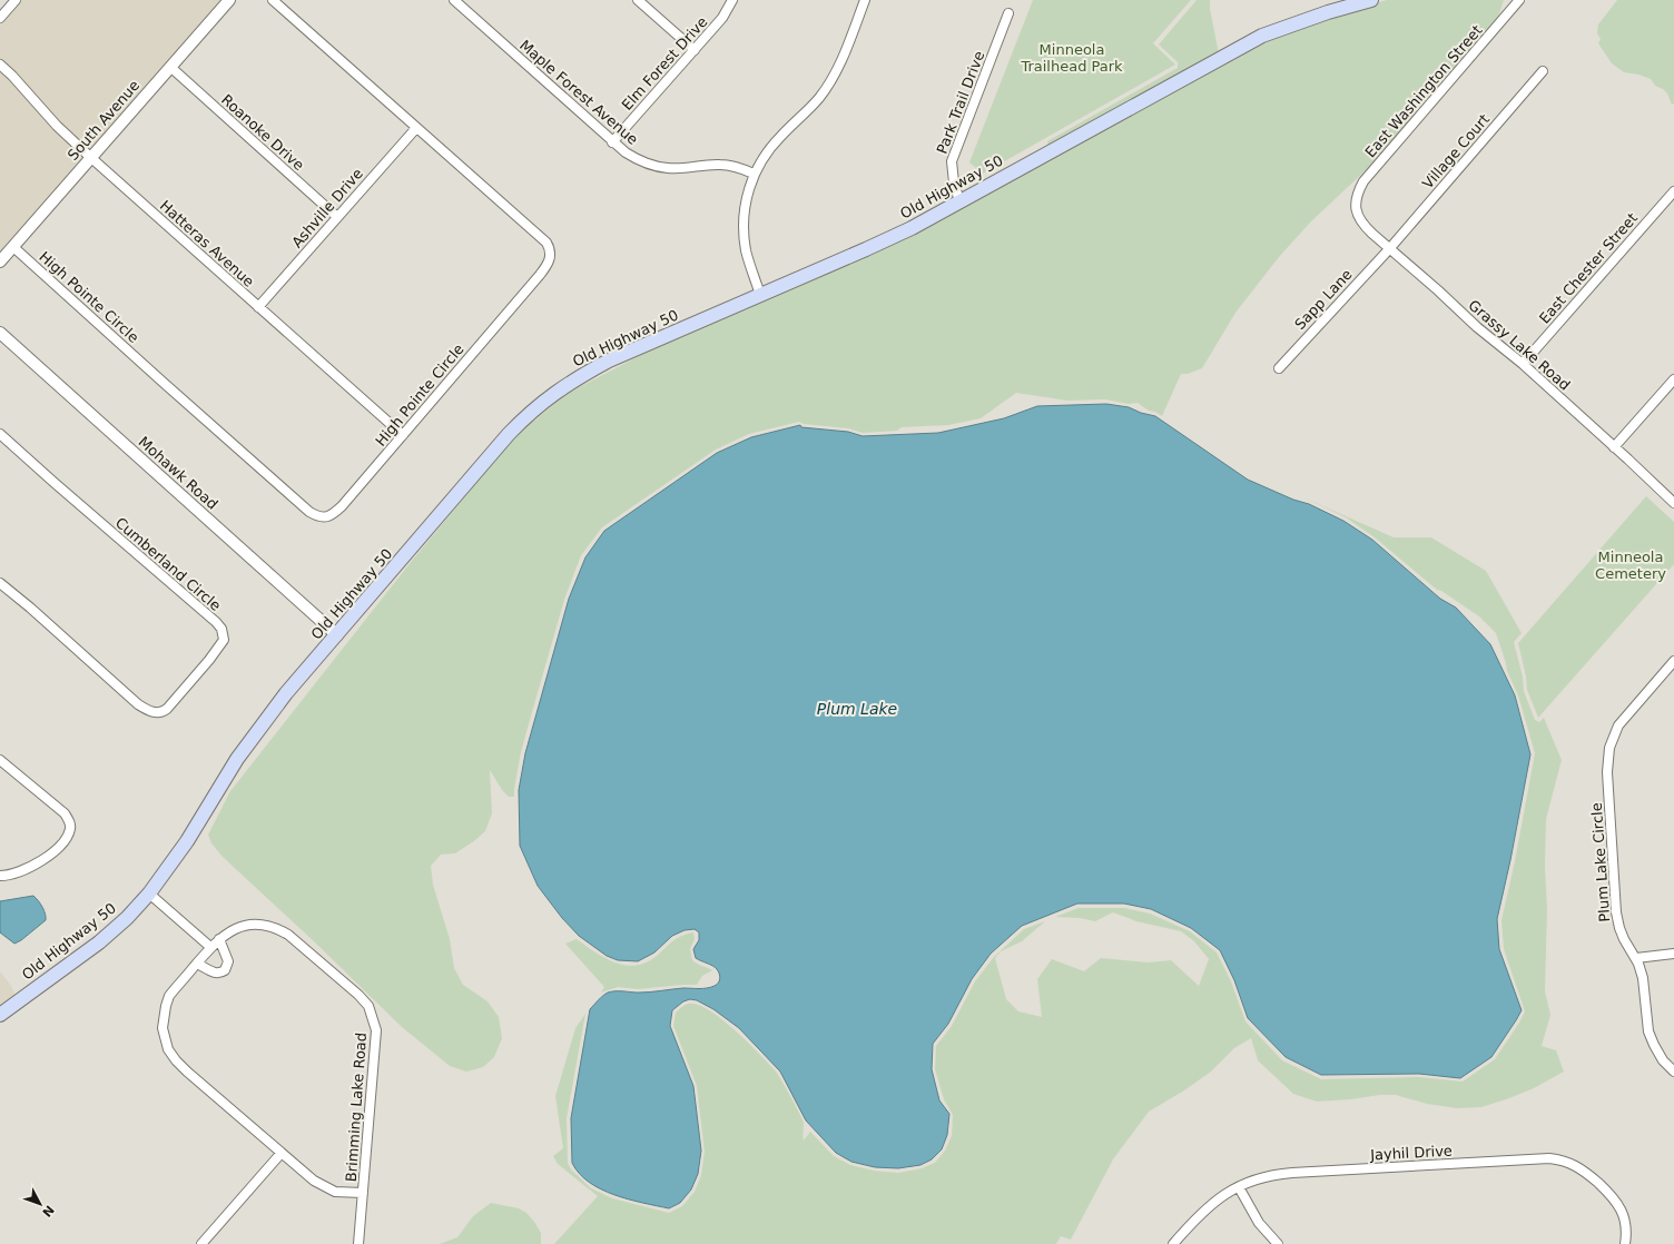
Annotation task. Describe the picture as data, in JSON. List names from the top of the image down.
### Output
{
  "streets": {
    "main road": ["Old Highway 50"],
    "street": [
      "Elm Forest Drive",
      "East Washington Street",
      "Maple Forest Avenue",
      "Park Trail Drive",
      "South Avenue",
      "Roanoke Drive",
      "Village Court",
      "Ashville Drive",
      "Hatteras Avenue",
      "East Chester Street",
      "High Pointe Circle",
      "Sapp Lane",
      "Grassy Lake Road",
      "Mohawk Road",
      "Cumberland Circle",
      "Plum Lake Circle",
      "Brimming Lake Road",
      "Jayhil Drive"
    ]
  },
  "crossings": [
    ["Elm Forest Drive", "Maple Forest Avenue"],
    ["East Washington Street", "Grassy Lake Road"],
    ["Park Trail Drive", "Old Highway 50"],
    ["South Avenue", "Roanoke Drive"],
    ["South Avenue", "Hatteras Avenue"],
    ["South Avenue", "High Pointe Circle"],
    ["Roanoke Drive", "Ashville Drive"],
    ["Village Court", "Sapp Lane"],
    ["Village Court", "Grassy Lake Road"],
    ["Old Highway 50", "Mohawk Road"],
    ["Ashville Drive", "Hatteras Avenue"],
    ["Ashville Drive", "High Pointe Circle"],
    ["Hatteras Avenue", "High Pointe Circle"],
    ["East Chester Street", "Grassy Lake Road"],
    ["Sapp Lane", "Grassy Lake Road"]
  ],
  "water": ["Plum Lake"],
  "parks": ["Minneola Trailhead Park", "Minneola Cemetery"],
  "north": "bottom right"
}
